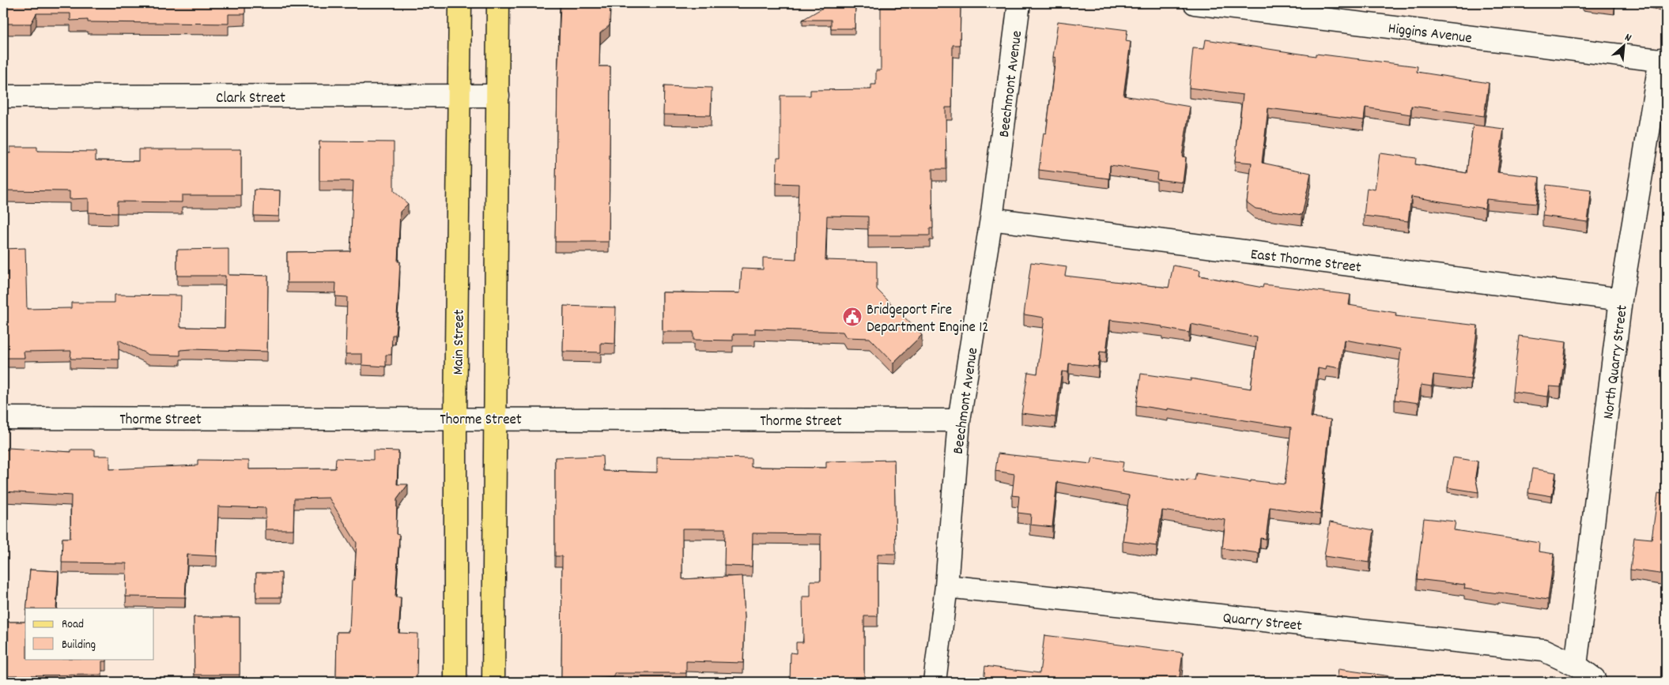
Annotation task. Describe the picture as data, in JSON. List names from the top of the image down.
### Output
{
  "streets": {
    "main road": ["Main Street"],
    "street": [
      "Higgins Avenue",
      "Beechmont Avenue",
      "Clark Street",
      "East Thorme Street",
      "North Quarry Street",
      "Thorme Street",
      "Quarry Street"
    ]
  },
  "crossings": [
    ["Higgins Avenue", "North Quarry Street"],
    ["Beechmont Avenue", "East Thorme Street"],
    ["Beechmont Avenue", "Thorme Street"],
    ["Beechmont Avenue", "Quarry Street"],
    ["Clark Street", "Main Street"],
    ["East Thorme Street", "North Quarry Street"],
    ["Main Street", "Thorme Street"],
    ["North Quarry Street", "Quarry Street"]
  ],
  "places": {
    "public building": ["Bridgeport Fire Department Engine 12"]
  },
  "legend": ["Road", "Building"],
  "north": "top right"
}
